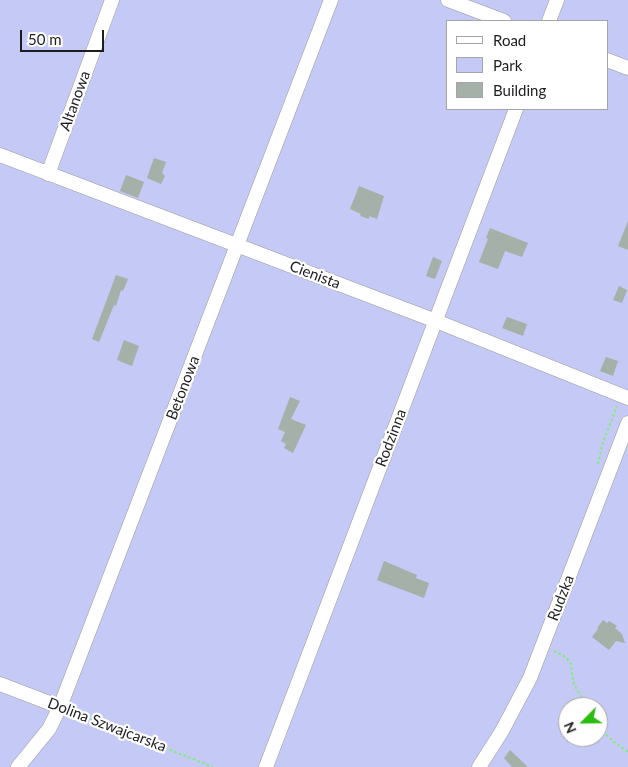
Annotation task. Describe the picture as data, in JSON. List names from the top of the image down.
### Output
{
  "streets": {
    "street": [
      "Altanowa",
      "Cienista",
      "Betonowa",
      "Rodzinna",
      "Rudzka",
      "Dolina Szwajcarska"
    ]
  },
  "crossings": [
    ["Altanowa", "Cienista"],
    ["Cienista", "Betonowa"],
    ["Cienista", "Rodzinna"],
    ["Betonowa", "Dolina Szwajcarska"]
  ],
  "legend": ["Road", "Park", "Building"],
  "scale_bar": "50 m",
  "north": "bottom left"
}
